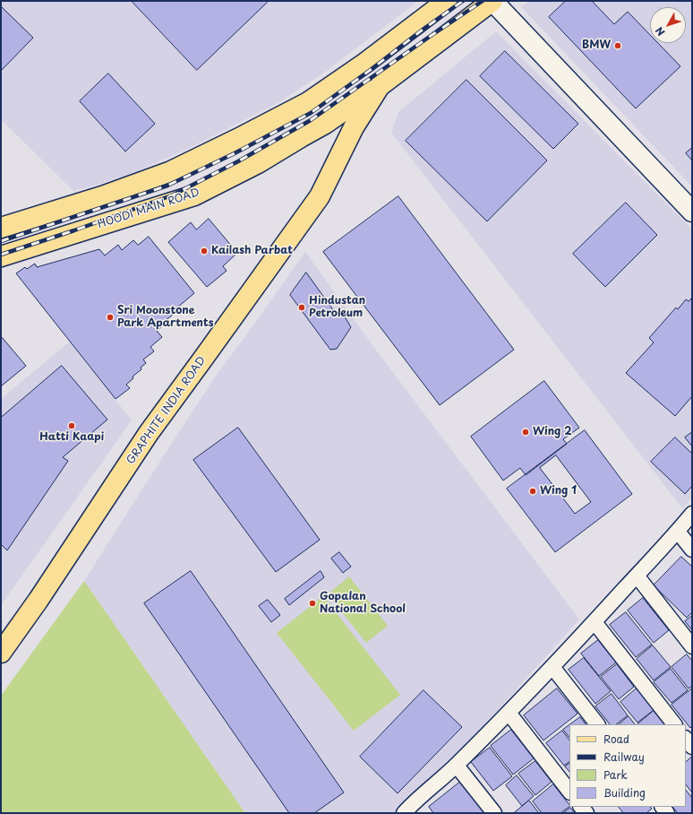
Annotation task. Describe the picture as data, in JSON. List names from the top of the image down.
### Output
{
  "streets": {
    "main road": ["HOODI MAIN ROAD", "GRAPHITE INDIA ROAD"]
  },
  "crossings": [
    ["HOODI MAIN ROAD", "GRAPHITE INDIA ROAD"]
  ],
  "places": [
    "BMW",
    "Kailash Parbat",
    "Hindustan Petroleum",
    "Sri Moonstone Park Apartments",
    "Hatti Kaapi",
    "Wing 2",
    "Wing 1",
    "Gopalan National School"
  ],
  "legend": [
    "Road",
    "Railway",
    "Park",
    "Building"
  ],
  "north": "bottom left"
}
